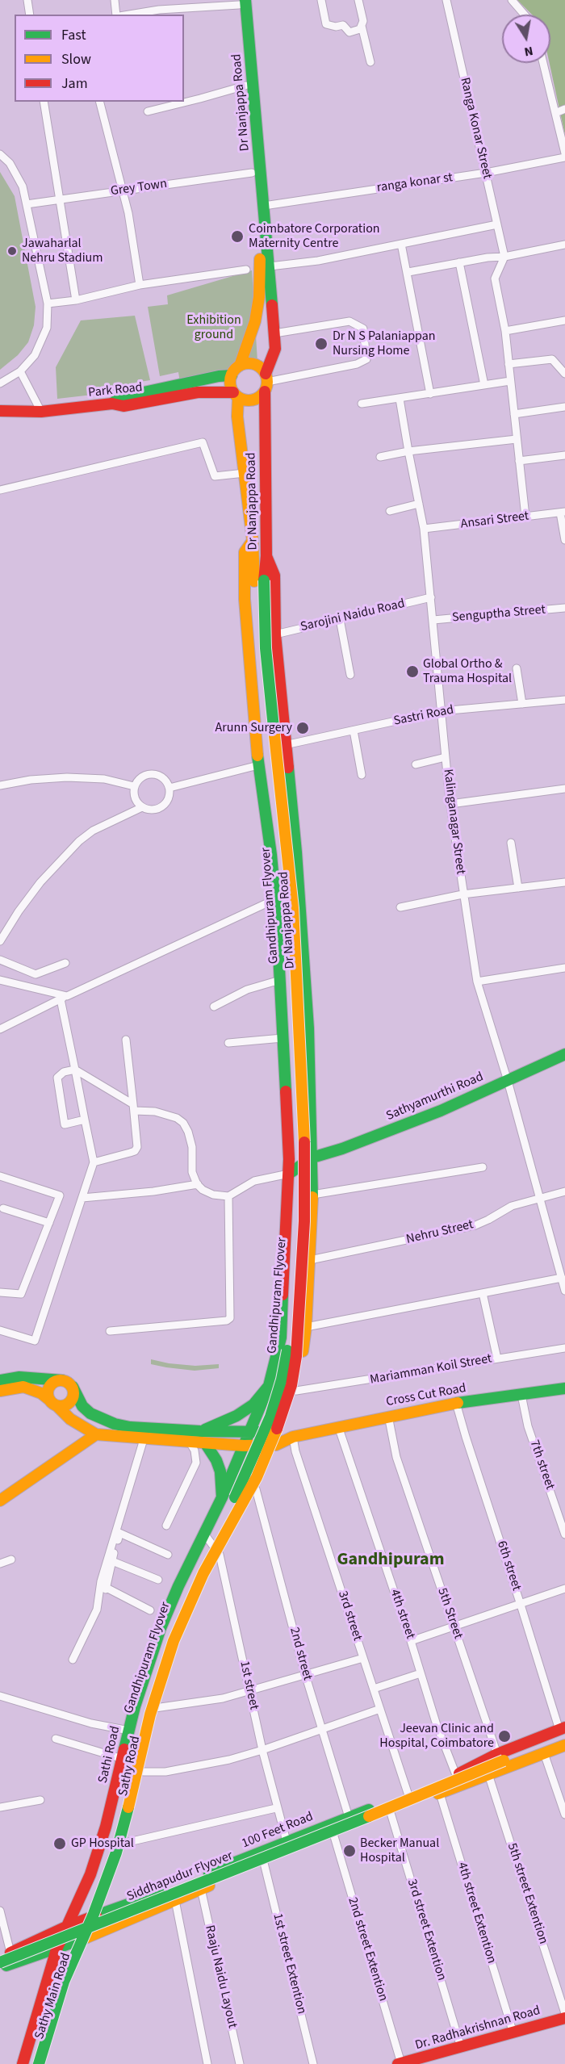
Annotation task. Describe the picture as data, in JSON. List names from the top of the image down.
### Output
{
  "streets": {
    "main road": [
      "Dr Nanjappa Road",
      "Park Road",
      "Gandhipuram Flyover",
      "Sathyamurthi Road",
      "Cross Cut Road",
      "Sathi Road",
      "Sathy Road",
      "100 Feet Road",
      "Siddhapudur Flyover",
      "Sathy Main Road",
      "Dr. Radhakrishnan Road"
    ],
    "street": [
      "Ranga Konar Street",
      "ranga konar st",
      "Grey Town",
      "Ansari Street",
      "Senguptha Street",
      "Sarojini Naidu Road",
      "Sastri Road",
      "Kalinganagar Street",
      "Nehru Street",
      "Mariamman Koil Street",
      "7th street",
      "6th street",
      "5th Street",
      "4th street",
      "3rd street",
      "2nd street",
      "1st street",
      "5th street Extention",
      "4th street Extention",
      "3rd street Extention",
      "2nd street Extention",
      "1st street Extention",
      "Raaju Naidu Layout"
    ]
  },
  "crossings": [
    ["Dr Nanjappa Road", "ranga konar st"],
    ["Dr Nanjappa Road", "Grey Town"],
    ["Dr Nanjappa Road", "Park Road"],
    ["Dr Nanjappa Road", "Sarojini Naidu Road"],
    ["Dr Nanjappa Road", "Sastri Road"],
    ["Dr Nanjappa Road", "Gandhipuram Flyover"],
    ["Dr Nanjappa Road", "Sathyamurthi Road"],
    ["Dr Nanjappa Road", "Nehru Street"],
    ["Dr Nanjappa Road", "Mariamman Koil Street"],
    ["Dr Nanjappa Road", "Cross Cut Road"],
    ["Dr Nanjappa Road", "3rd street"],
    ["Dr Nanjappa Road", "Sathi Road"],
    ["Dr Nanjappa Road", "Sathy Road"],
    ["Ranga Konar Street", "ranga konar st"],
    ["Ansari Street", "Kalinganagar Street"],
    ["Senguptha Street", "Kalinganagar Street"],
    ["Sarojini Naidu Road", "Kalinganagar Street"],
    ["Sastri Road", "Kalinganagar Street"],
    ["Kalinganagar Street", "Sathyamurthi Road"],
    ["Kalinganagar Street", "Nehru Street"],
    ["Cross Cut Road", "7th street"],
    ["Cross Cut Road", "6th street"],
    ["Cross Cut Road", "5th Street"],
    ["Cross Cut Road", "4th street"],
    ["Cross Cut Road", "3rd street"],
    ["Cross Cut Road", "Sathi Road"],
    ["6th street", "Siddhapudur Flyover"],
    ["5th Street", "100 Feet Road"],
    ["5th Street", "Siddhapudur Flyover"],
    ["4th street", "100 Feet Road"],
    ["3rd street", "100 Feet Road"],
    ["2nd street", "Sathy Road"],
    ["2nd street", "100 Feet Road"],
    ["1st street", "Sathi Road"],
    ["1st street", "Sathy Road"],
    ["1st street", "100 Feet Road"],
    ["Sathi Road", "100 Feet Road"],
    ["Sathi Road", "Sathy Main Road"],
    ["Sathy Road", "100 Feet Road"],
    ["Sathy Road", "Sathy Main Road"],
    ["100 Feet Road", "Siddhapudur Flyover"],
    ["100 Feet Road", "5th street Extention"],
    ["100 Feet Road", "4th street Extention"],
    ["100 Feet Road", "3rd street Extention"],
    ["100 Feet Road", "2nd street Extention"],
    ["100 Feet Road", "1st street Extention"],
    ["100 Feet Road", "Raaju Naidu Layout"],
    ["100 Feet Road", "Sathy Main Road"],
    ["4th street Extention", "Dr. Radhakrishnan Road"],
    ["3rd street Extention", "Dr. Radhakrishnan Road"],
    ["2nd street Extention", "Dr. Radhakrishnan Road"]
  ],
  "districts": ["Gandhipuram"],
  "parks": ["Exhibition ground"],
  "places": [
    "Coimbatore Corporation Maternity Centre",
    "Jawaharlal Nehru Stadium",
    "Dr N S Palaniappan Nursing Home",
    "Global Ortho & Trauma Hospital",
    "Arunn Surgery",
    "Jeevan Clinic and Hospital, Coimbatore",
    "GP Hospital",
    "Becker Manual Hospital"
  ],
  "legend": ["Fast", "Slow", "Jam"],
  "north": "bottom"
}
